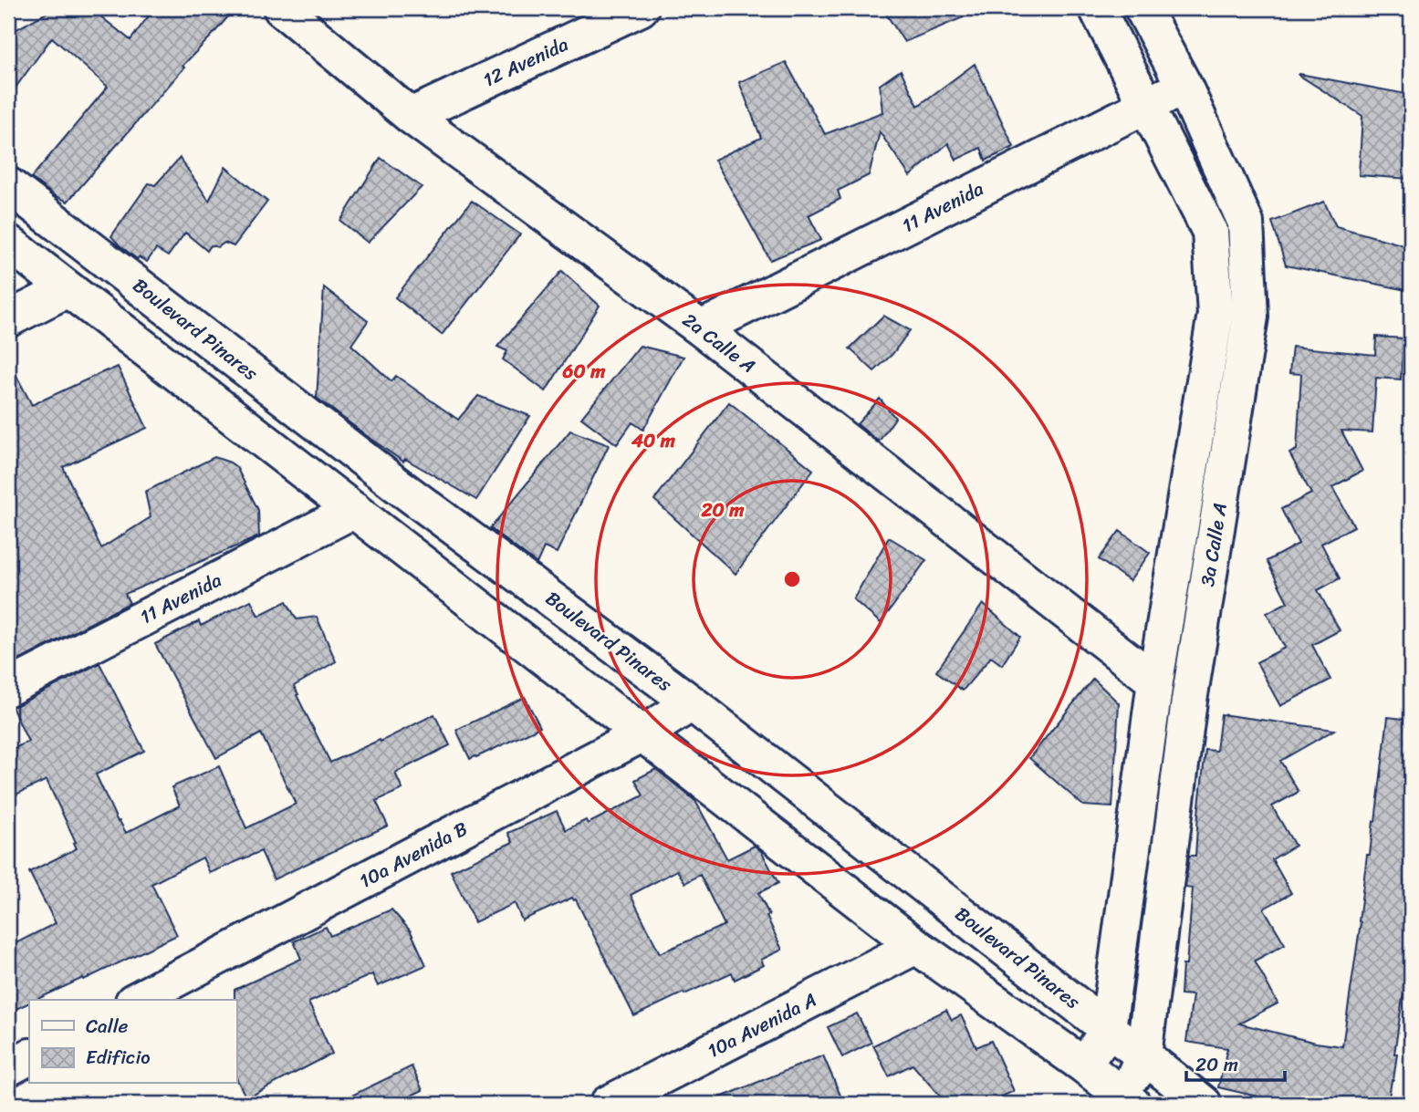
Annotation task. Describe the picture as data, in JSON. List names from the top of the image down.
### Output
{
  "streets": {
    "street": [
      "12 Avenida",
      "11 Avenida",
      "Boulevard Pinares",
      "2a Calle A",
      "3a Calle A",
      "10a Avenida B",
      "10a Avenida A"
    ]
  },
  "crossings": [
    ["12 Avenida", "2a Calle A"],
    ["11 Avenida", "2a Calle A"],
    ["11 Avenida", "3a Calle A"],
    ["Boulevard Pinares", "3a Calle A"],
    ["Boulevard Pinares", "10a Avenida B"],
    ["2a Calle A", "3a Calle A"]
  ],
  "legend": ["Calle", "Edificio"],
  "scale_bar": "20 m",
  "rings": ["60 m", "40 m", "20 m"]
}
